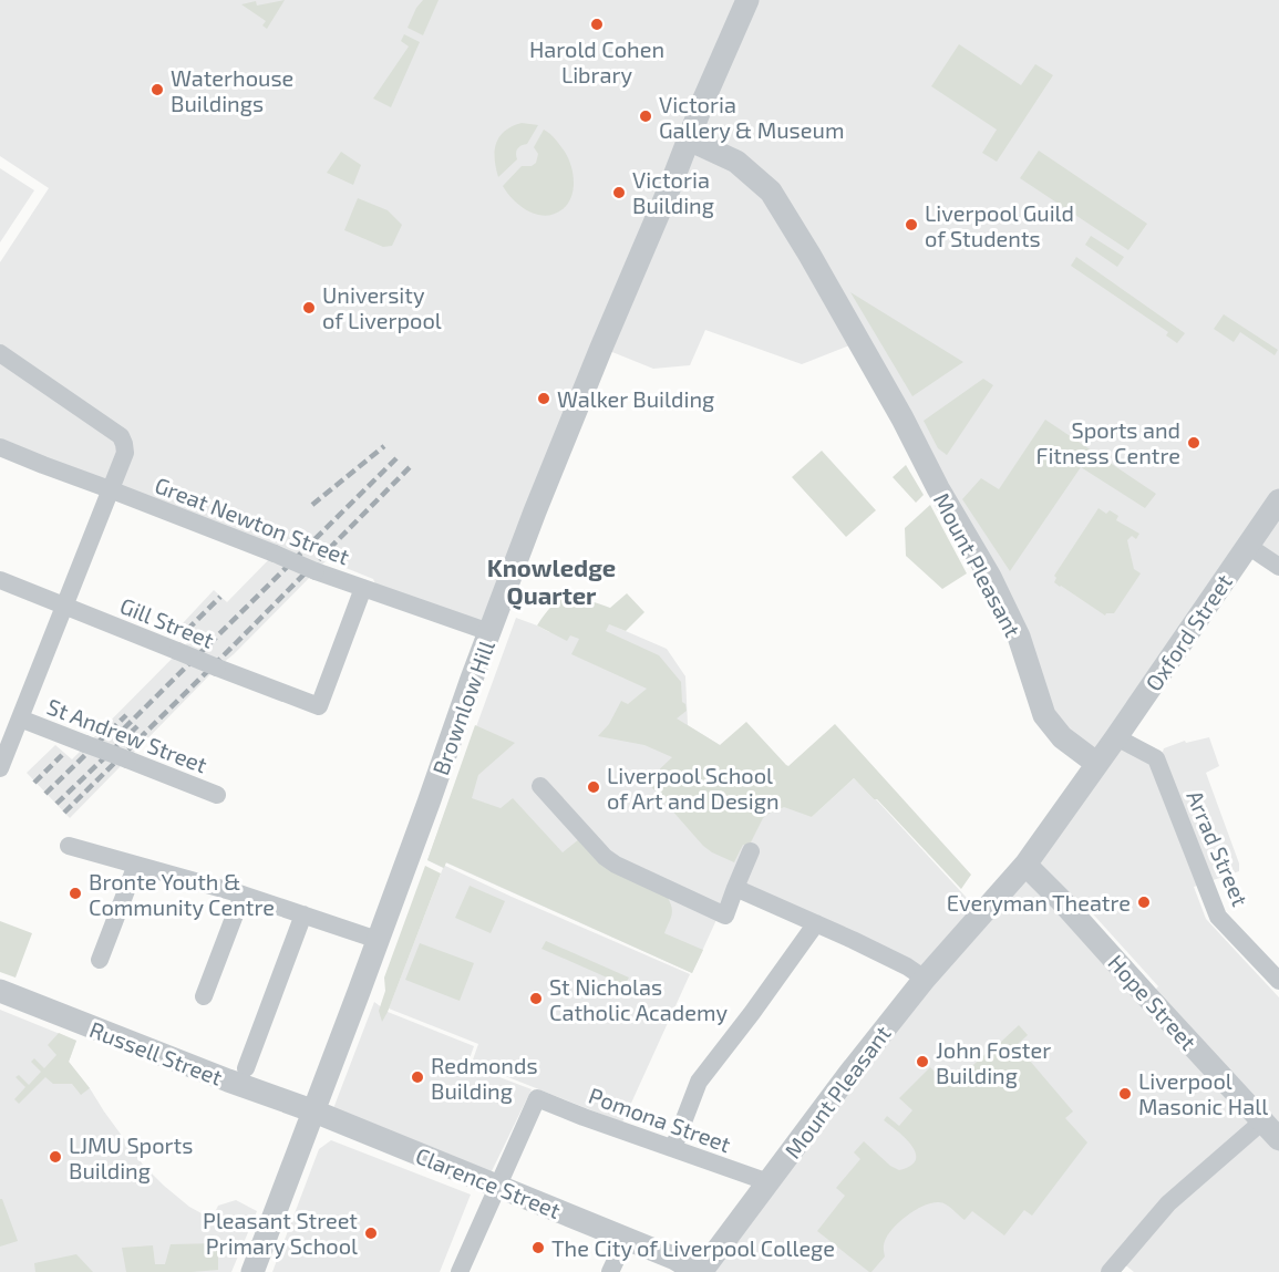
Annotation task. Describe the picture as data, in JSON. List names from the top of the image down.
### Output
{
  "streets": {
    "street": [
      "Great Newton Street",
      "Mount Pleasant",
      "Gill Street",
      "Oxford Street",
      "Brownlow Hill",
      "St Andrew Street",
      "Arrad Street",
      "Hope Street",
      "Russell Street",
      "Pomona Street",
      "Clarence Street"
    ]
  },
  "crossings": [
    ["Great Newton Street", "Gill Street"],
    ["Great Newton Street", "Brownlow Hill"],
    ["Mount Pleasant", "Oxford Street"],
    ["Mount Pleasant", "Brownlow Hill"],
    ["Mount Pleasant", "Hope Street"],
    ["Mount Pleasant", "Pomona Street"],
    ["Mount Pleasant", "Clarence Street"],
    ["Oxford Street", "Arrad Street"],
    ["Brownlow Hill", "Russell Street"],
    ["Brownlow Hill", "Clarence Street"],
    ["Russell Street", "Clarence Street"],
    ["Pomona Street", "Clarence Street"]
  ],
  "districts": ["Knowledge Quarter"],
  "places": [
    "Harold Cohen Library",
    "Waterhouse Buildings",
    "Victoria Gallery & Museum",
    "Victoria Building",
    "Liverpool Guild of Students",
    "University of Liverpool",
    "Walker Building",
    "Sports and Fitness Centre",
    "Liverpool School of Art and Design",
    "Bronte Youth & Community Centre",
    "Everyman Theatre",
    "St Nicholas Catholic Academy",
    "John Foster Building",
    "Redmonds Building",
    "Liverpool Masonic Hall",
    "LJMU Sports Building",
    "Pleasant Street Primary School",
    "The City of Liverpool College"
  ]
}
